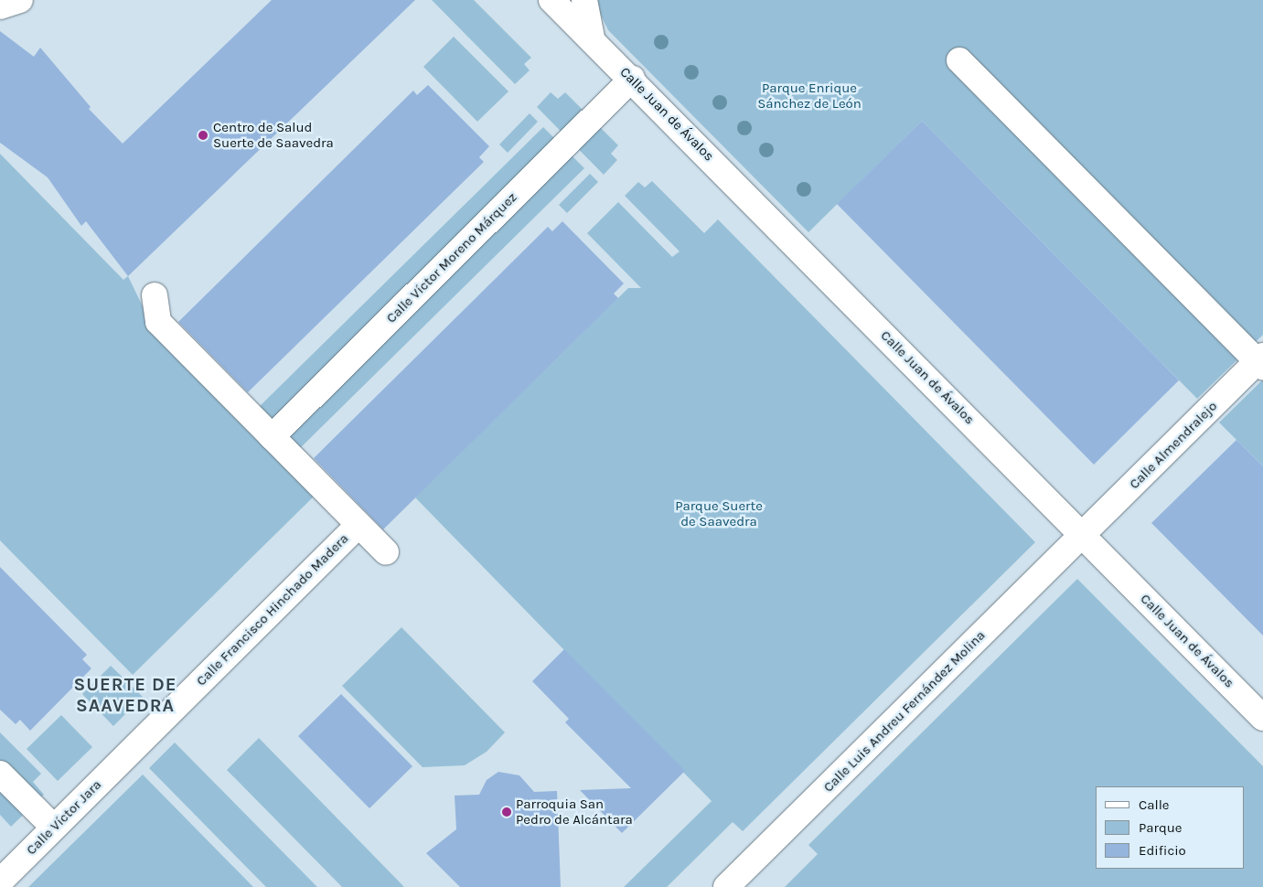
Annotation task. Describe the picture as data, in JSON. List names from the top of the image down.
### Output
{
  "streets": {
    "street": [
      "Calle Juan de Ávalos",
      "Calle Víctor Moreno Márquez",
      "Calle Almendralejo",
      "Calle Francisco Hinchado Madera",
      "Calle Luis Andreu Fernández Molina",
      "Calle Víctor Jara"
    ]
  },
  "crossings": [
    ["Calle Juan de Ávalos", "Calle Víctor Moreno Márquez"],
    ["Calle Juan de Ávalos", "Calle Almendralejo"],
    ["Calle Juan de Ávalos", "Calle Luis Andreu Fernández Molina"],
    ["Calle Almendralejo", "Calle Luis Andreu Fernández Molina"],
    ["Calle Francisco Hinchado Madera", "Calle Víctor Jara"]
  ],
  "districts": ["SUERTE DE SAAVEDRA"],
  "parks": ["Parque Enrique Sánchez de León", "Parque Suerte de Saavedra"],
  "places": ["Centro de Salud Suerte de Saavedra", "Parroquia San Pedro de Alcántara"],
  "legend": ["Calle", "Parque", "Edificio"]
}
